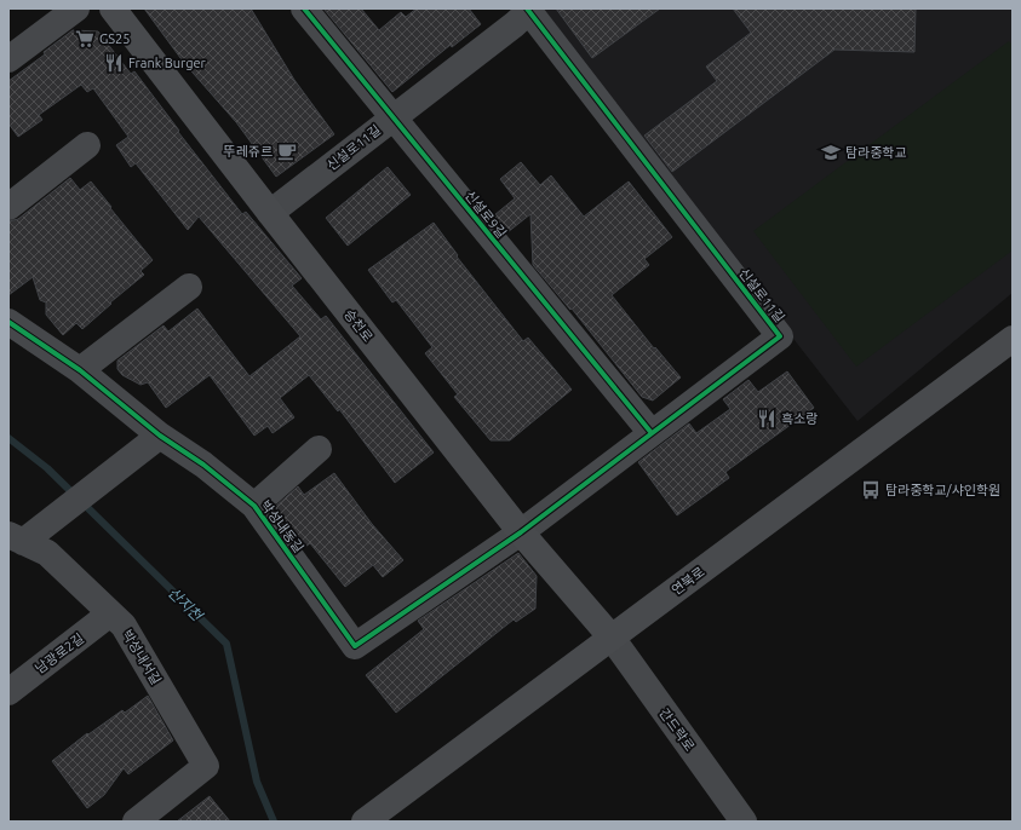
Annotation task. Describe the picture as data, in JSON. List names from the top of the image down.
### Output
{
  "streets": {
    "main road": ["승천로", "연북로"],
    "street": [
      "신설로11길",
      "신설로9길",
      "박성내동길",
      "남광로2길",
      "박성내서길",
      "간드락로"
    ]
  },
  "crossings": [
    ["신설로11길", "신설로9길"],
    ["신설로11길", "승천로"],
    ["신설로11길", "박성내동길"],
    ["승천로", "박성내동길"],
    ["승천로", "연북로"],
    ["승천로", "간드락로"],
    ["연북로", "간드락로"],
    ["남광로2길", "박성내서길"]
  ],
  "water": ["산지천"],
  "places": {
    "supermarket": ["GS25"],
    "restaurant": ["Frank Burger", "흑소랑"],
    "cafe": ["뚜레쥬르"],
    "school or university": ["탐라중학교"],
    "bus stop": ["탐라중학교/샤인학원"]
  }
}
